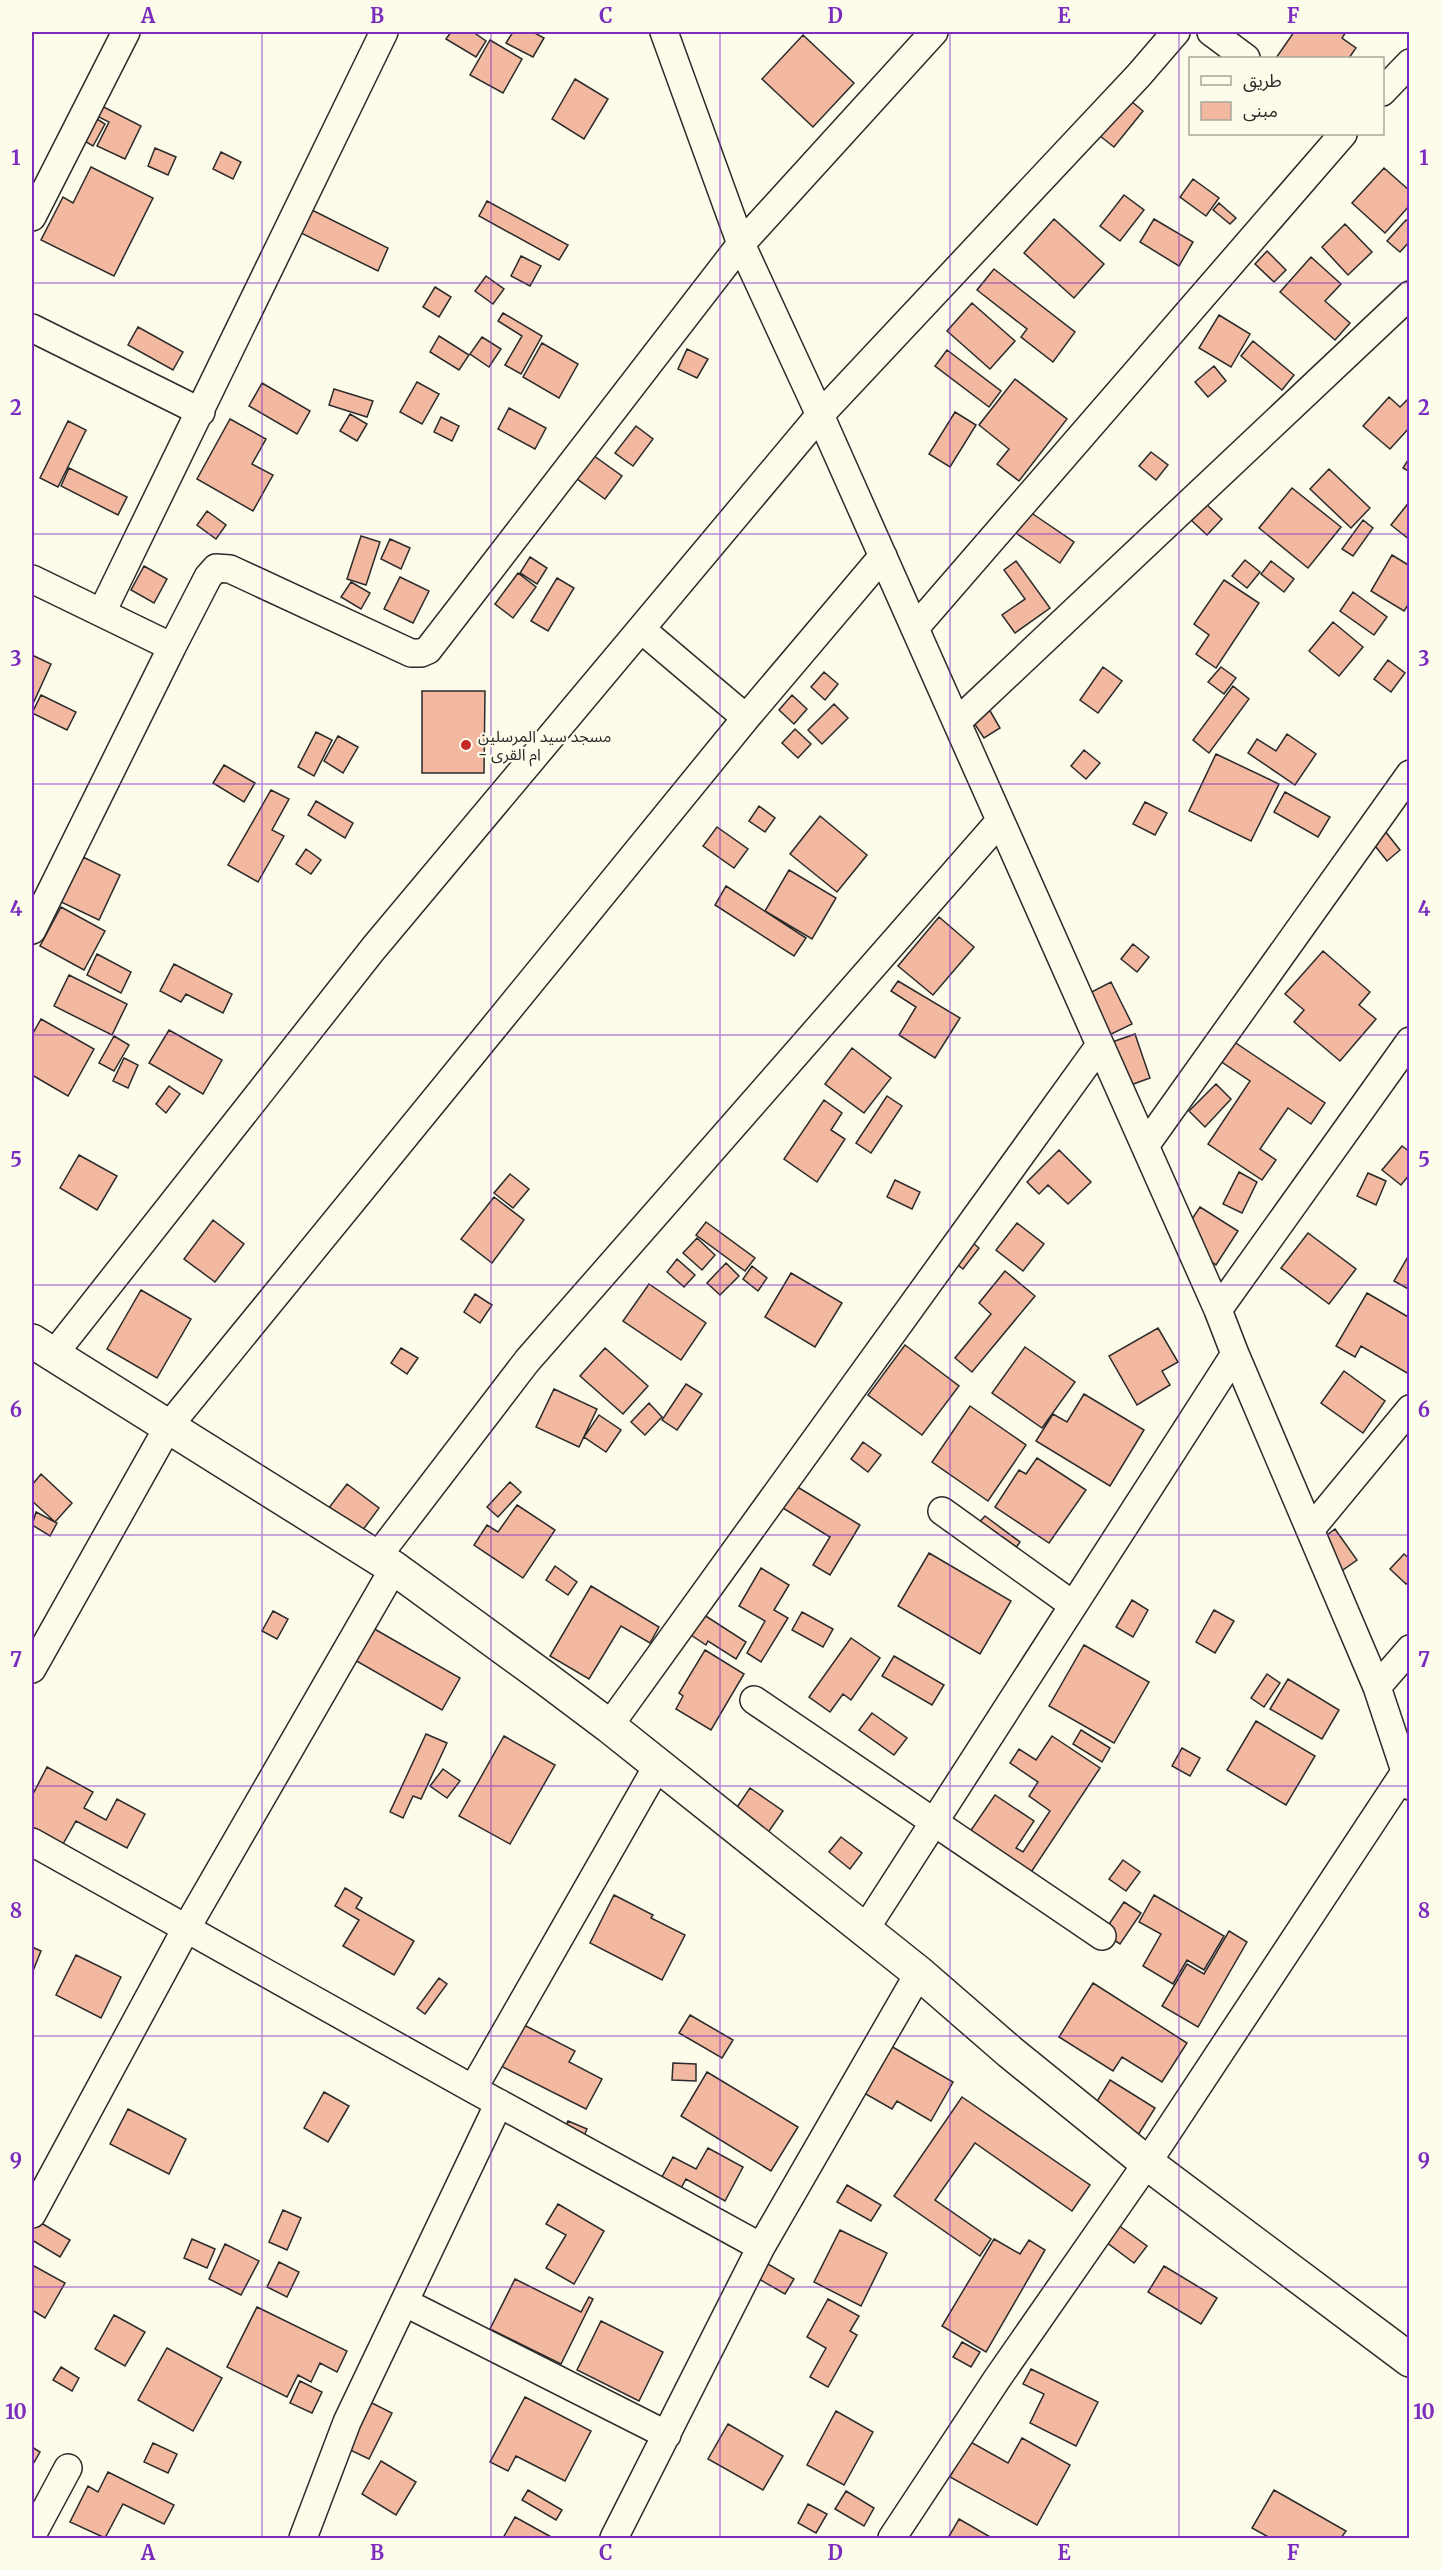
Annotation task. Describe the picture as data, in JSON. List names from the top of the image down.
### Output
{
  "places": ["مسجد سيد المرسلين - ام القرى"],
  "legend": ["طريق", "مبنى"],
  "grid": {
    "columns": [
      "A",
      "B",
      "C",
      "D",
      "E",
      "F"
    ],
    "rows": [
      "1",
      "2",
      "3",
      "4",
      "5",
      "6",
      "7",
      "8",
      "9",
      "10"
    ]
  }
}
